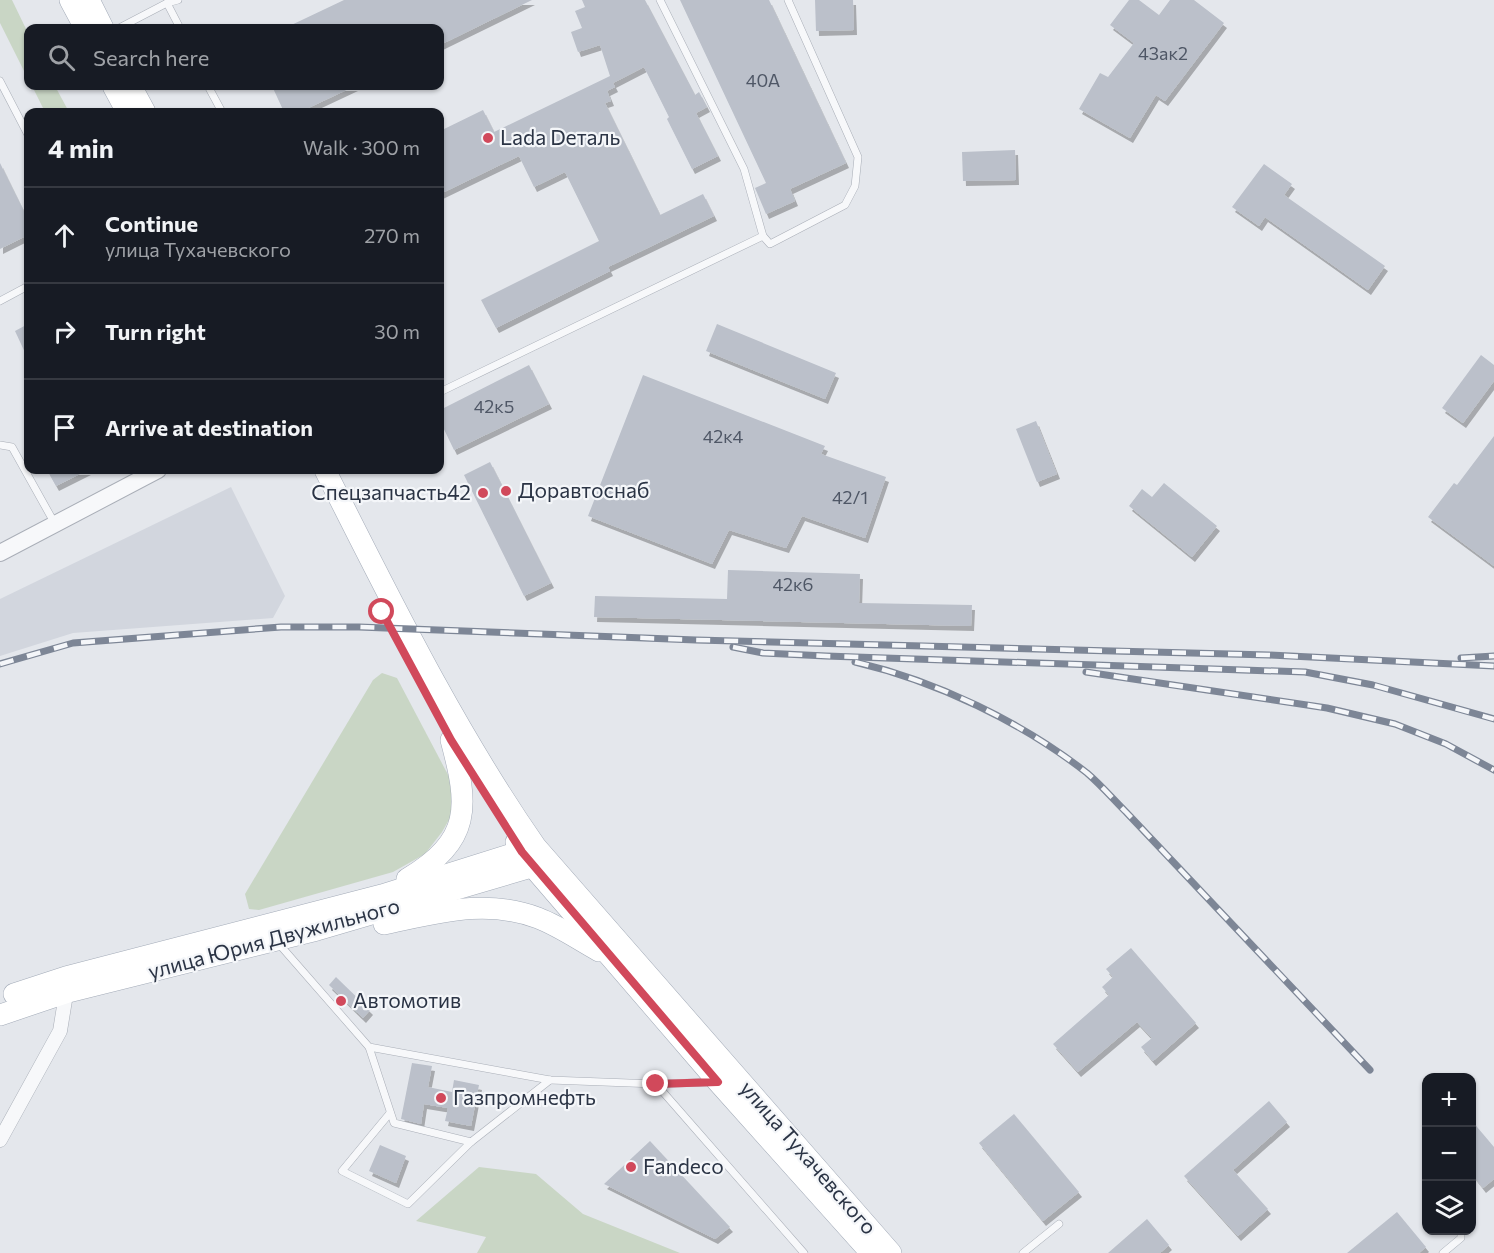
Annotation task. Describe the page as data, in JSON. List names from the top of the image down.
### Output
{
  "streets": {
    "main road": ["улица Юрия Двужильного", "улица Тухачевского"]
  },
  "crossings": [
    ["улица Юрия Двужильного", "улица Тухачевского"]
  ],
  "places": [
    "Lada Dеталь",
    "Доравтоснаб",
    "Спецзапчасть42",
    "Автомотив",
    "Газпромнефть",
    "Fandeco"
  ],
  "house_numbers": [
    "43ак2",
    "40А",
    "42к5",
    "42к4",
    "42/1",
    "42к6"
  ],
  "page": {
    "search": "Search here",
    "heading": ["4 min", "Walk · 300 m"],
    "list": [
      ["Continue", "улица Тухачевского", "270 m"],
      ["Turn right", "30 m"],
      "Arrive at destination"
    ],
    "map_buttons": ["+", "−"]
  }
}
